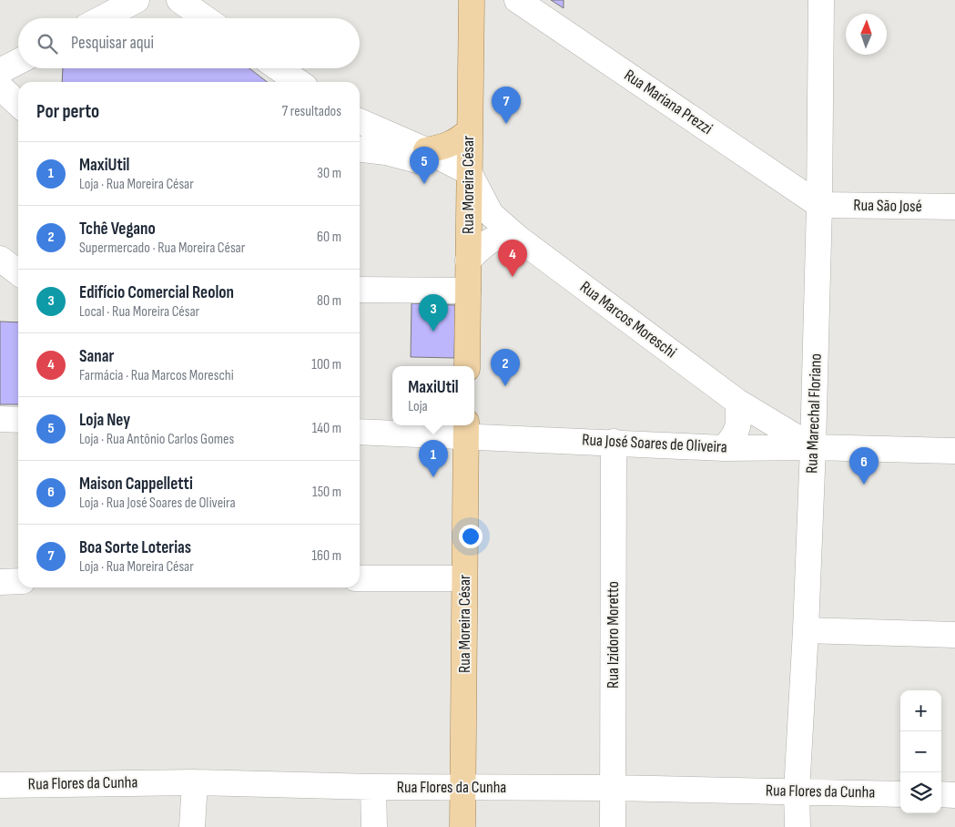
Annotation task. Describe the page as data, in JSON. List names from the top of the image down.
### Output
{
  "streets": {
    "main road": ["Rua Moreira César"],
    "street": [
      "Rua Mariana Prezzi",
      "Rua São José",
      "Rua Marcos Moreschi",
      "Rua Marechal Floriano",
      "Rua José Soares de Oliveira",
      "Rua Izidoro Moretto",
      "Rua Flores da Cunha"
    ]
  },
  "crossings": [
    ["Rua Mariana Prezzi", "Rua São José"],
    ["Rua Mariana Prezzi", "Rua Marechal Floriano"],
    ["Rua Moreira César", "Rua Marcos Moreschi"],
    ["Rua Moreira César", "Rua José Soares de Oliveira"],
    ["Rua Moreira César", "Rua Flores da Cunha"],
    ["Rua São José", "Rua Marechal Floriano"],
    ["Rua Marcos Moreschi", "Rua Marechal Floriano"],
    ["Rua Marcos Moreschi", "Rua José Soares de Oliveira"],
    ["Rua Marechal Floriano", "Rua José Soares de Oliveira"],
    ["Rua Marechal Floriano", "Rua Flores da Cunha"],
    ["Rua José Soares de Oliveira", "Rua Izidoro Moretto"],
    ["Rua Izidoro Moretto", "Rua Flores da Cunha"]
  ],
  "north": "top",
  "page": {
    "search": "Pesquisar aqui",
    "heading": ["Por perto", "7 resultados"],
    "pins": [
      "7",
      "5",
      "4",
      "3",
      "2",
      "1",
      "6"
    ],
    "list": [
      {
        "mark": "1",
        "name": "MaxiUtil",
        "note": "Loja · Rua Moreira César",
        "value": "30 m"
      },
      {
        "mark": "2",
        "name": "Tchê Vegano",
        "note": "Supermercado · Rua Moreira César",
        "value": "60 m"
      },
      {
        "mark": "3",
        "name": "Edifício Comercial Reolon",
        "note": "Local · Rua Moreira César",
        "value": "80 m"
      },
      {
        "mark": "4",
        "name": "Sanar",
        "note": "Farmácia · Rua Marcos Moreschi",
        "value": "100 m"
      },
      {
        "mark": "5",
        "name": "Loja Ney",
        "note": "Loja · Rua Antônio Carlos Gomes",
        "value": "140 m"
      },
      {
        "mark": "6",
        "name": "Maison Cappelletti",
        "note": "Loja · Rua José Soares de Oliveira",
        "value": "150 m"
      },
      {
        "mark": "7",
        "name": "Boa Sorte Loterias",
        "note": "Loja · Rua Moreira César",
        "value": "160 m"
      }
    ],
    "popup": ["MaxiUtil", "Loja"],
    "map_buttons": ["+", "−"]
  }
}
